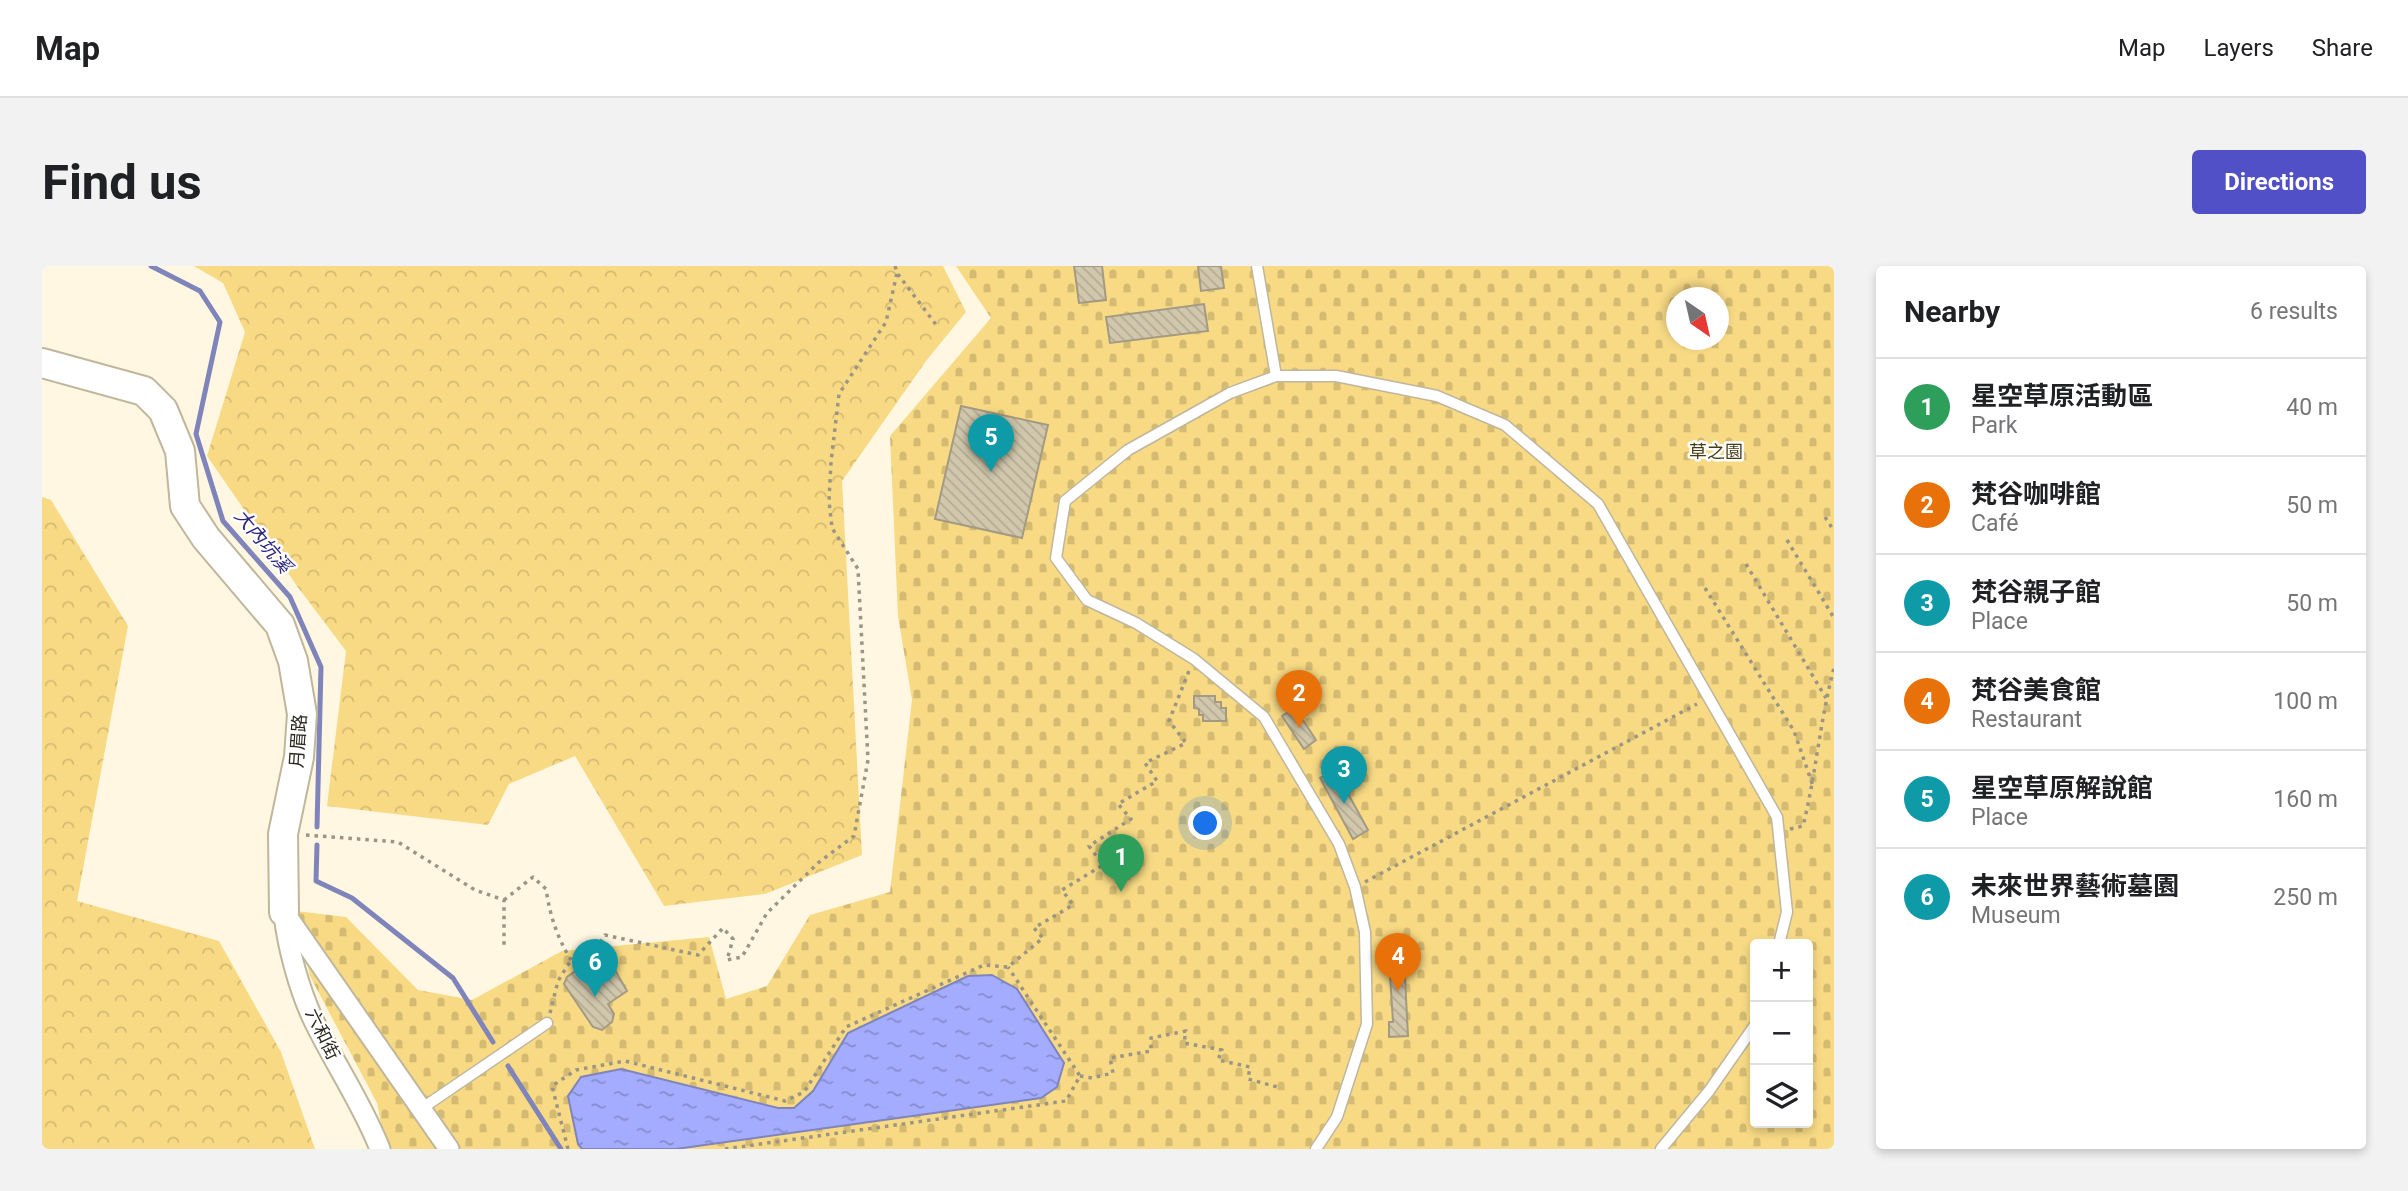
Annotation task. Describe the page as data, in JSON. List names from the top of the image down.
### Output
{
  "streets": {
    "street": ["月眉路", "六和街"]
  },
  "crossings": [
    ["月眉路", "六和街"]
  ],
  "water": ["大內坑溪"],
  "parks": ["草之園"],
  "north": "bottom right",
  "page": {
    "header": "Map",
    "nav": ["Map", "Layers", "Share"],
    "buttons": "Directions",
    "title": "Find us",
    "heading": ["Nearby", "6 results"],
    "list": [
      {
        "mark": "1",
        "name": "星空草原活動區",
        "note": "Park",
        "value": "40 m"
      },
      {
        "mark": "2",
        "name": "梵谷咖啡館",
        "note": "Café",
        "value": "50 m"
      },
      {
        "mark": "3",
        "name": "梵谷親子館",
        "note": "Place",
        "value": "50 m"
      },
      {
        "mark": "4",
        "name": "梵谷美食館",
        "note": "Restaurant",
        "value": "100 m"
      },
      {
        "mark": "5",
        "name": "星空草原解說館",
        "note": "Place",
        "value": "160 m"
      },
      {
        "mark": "6",
        "name": "未來世界藝術墓園",
        "note": "Museum",
        "value": "250 m"
      }
    ],
    "pins": [
      "5",
      "2",
      "3",
      "1",
      "4",
      "6"
    ],
    "map_buttons": ["+", "−"]
  }
}
